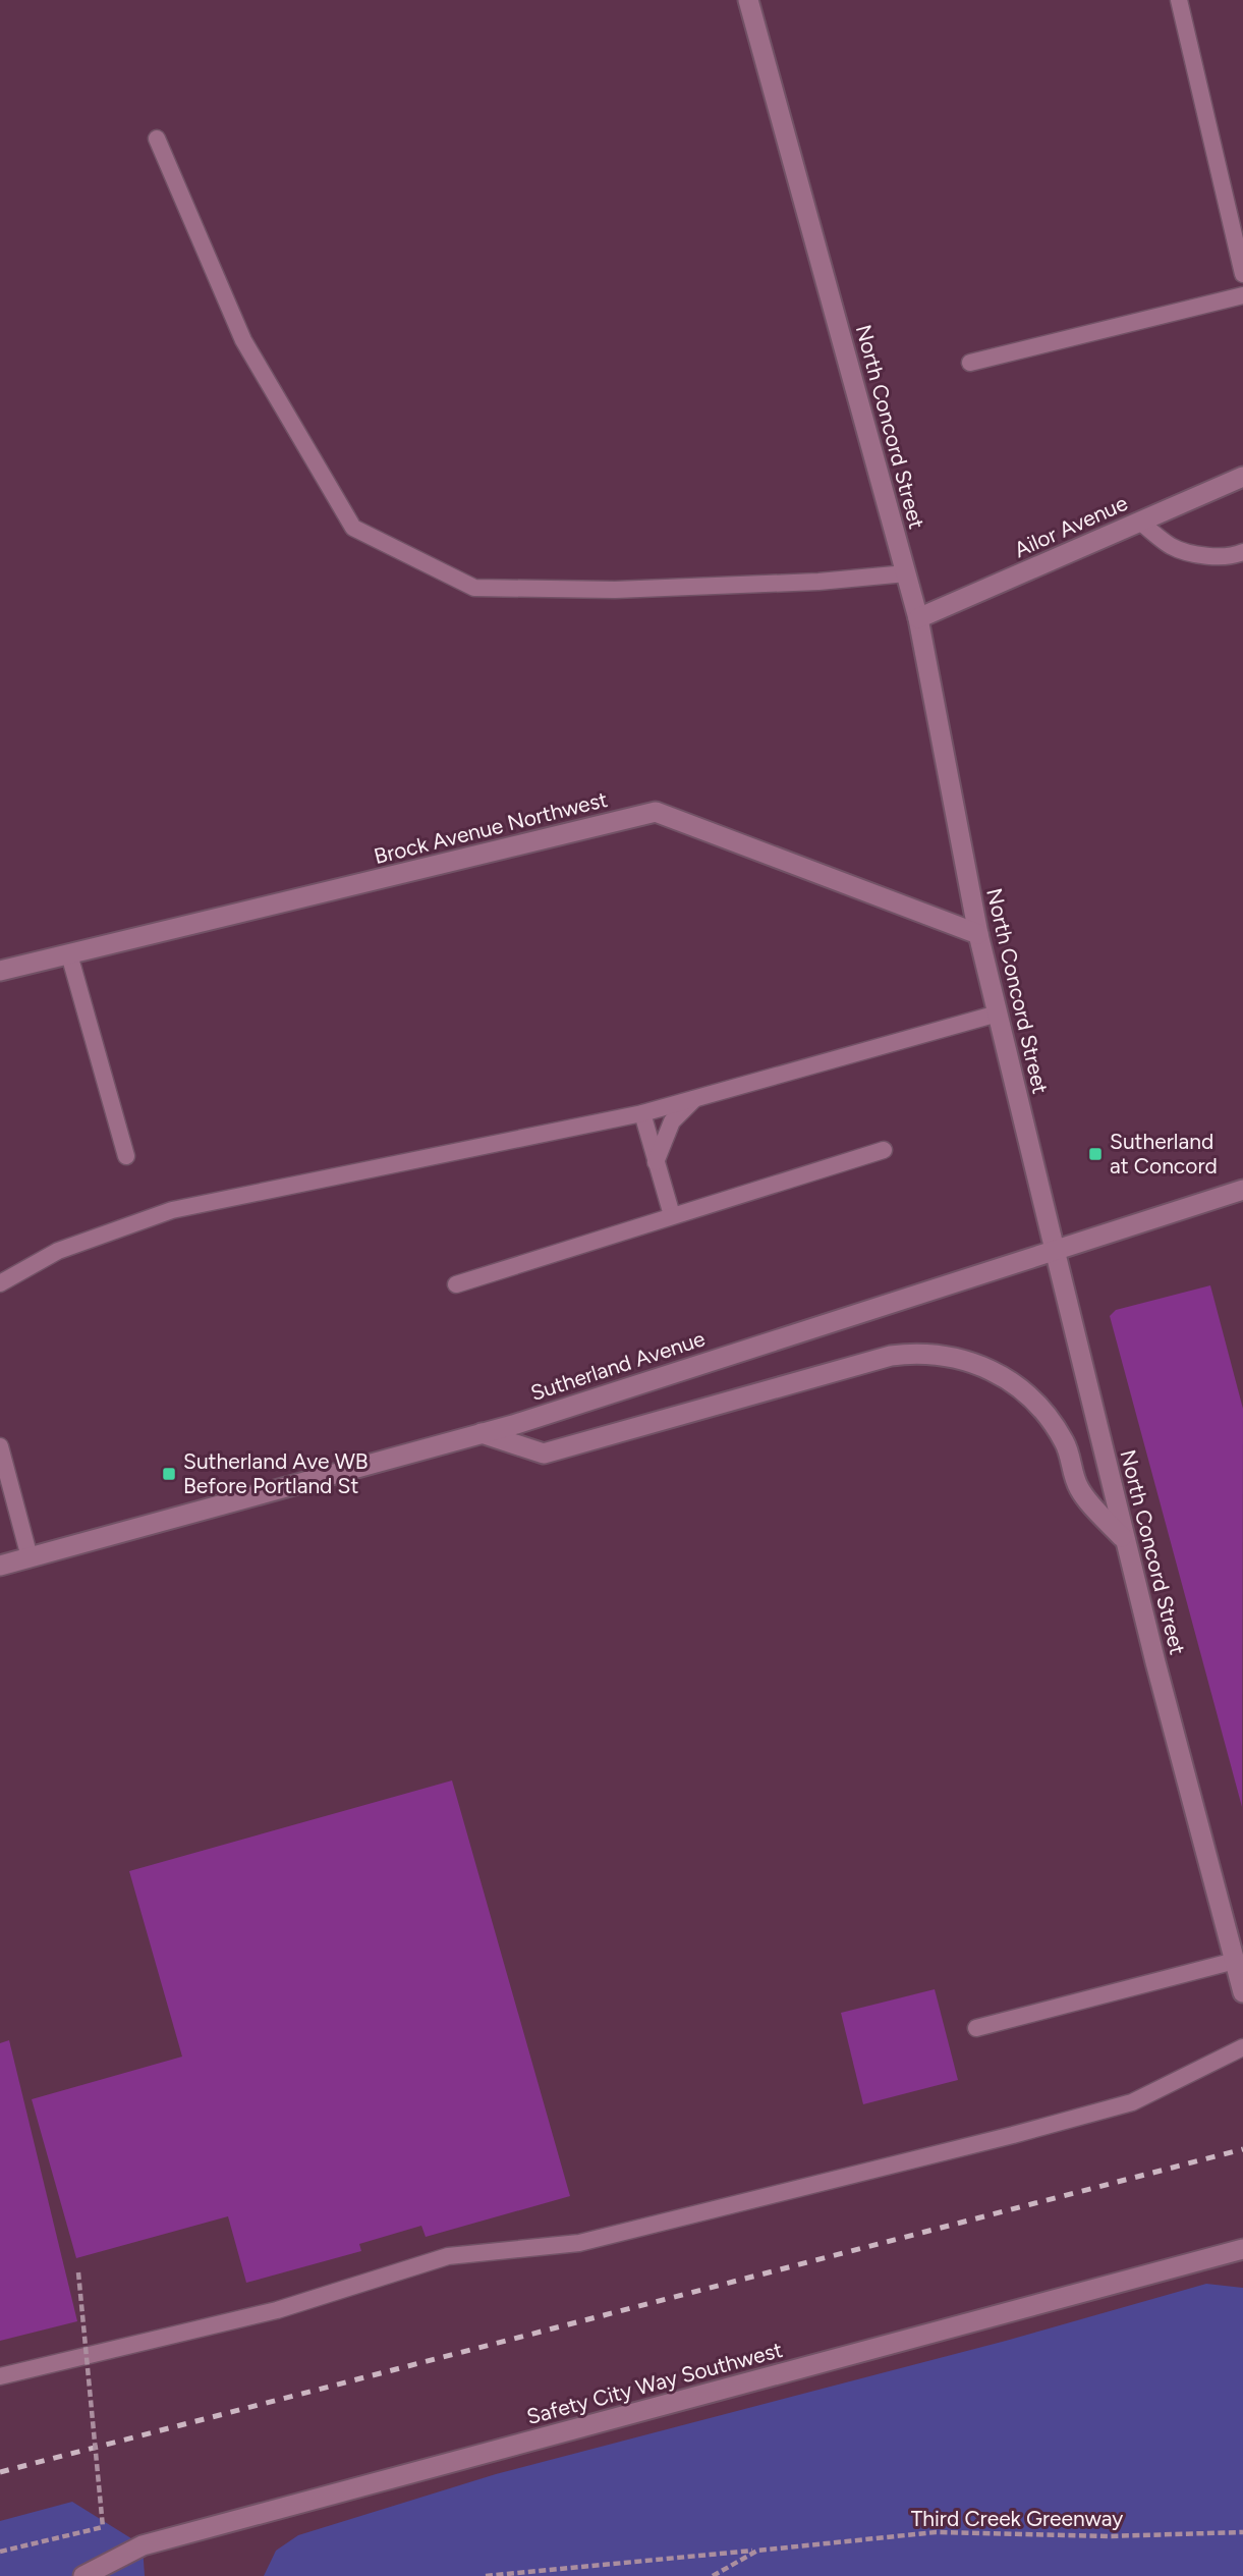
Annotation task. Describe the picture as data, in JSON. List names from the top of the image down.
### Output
{
  "streets": {
    "street": [
      "North Concord Street",
      "Ailor Avenue",
      "Brock Avenue Northwest",
      "Sutherland Avenue",
      "Safety City Way Southwest"
    ],
    "path": ["Third Creek Greenway"]
  },
  "crossings": [
    ["North Concord Street", "Ailor Avenue"],
    ["North Concord Street", "Brock Avenue Northwest"],
    ["North Concord Street", "Sutherland Avenue"]
  ],
  "places": {
    "transit": ["Sutherland at Concord", "Sutherland Ave WB Before Portland St"]
  }
}
